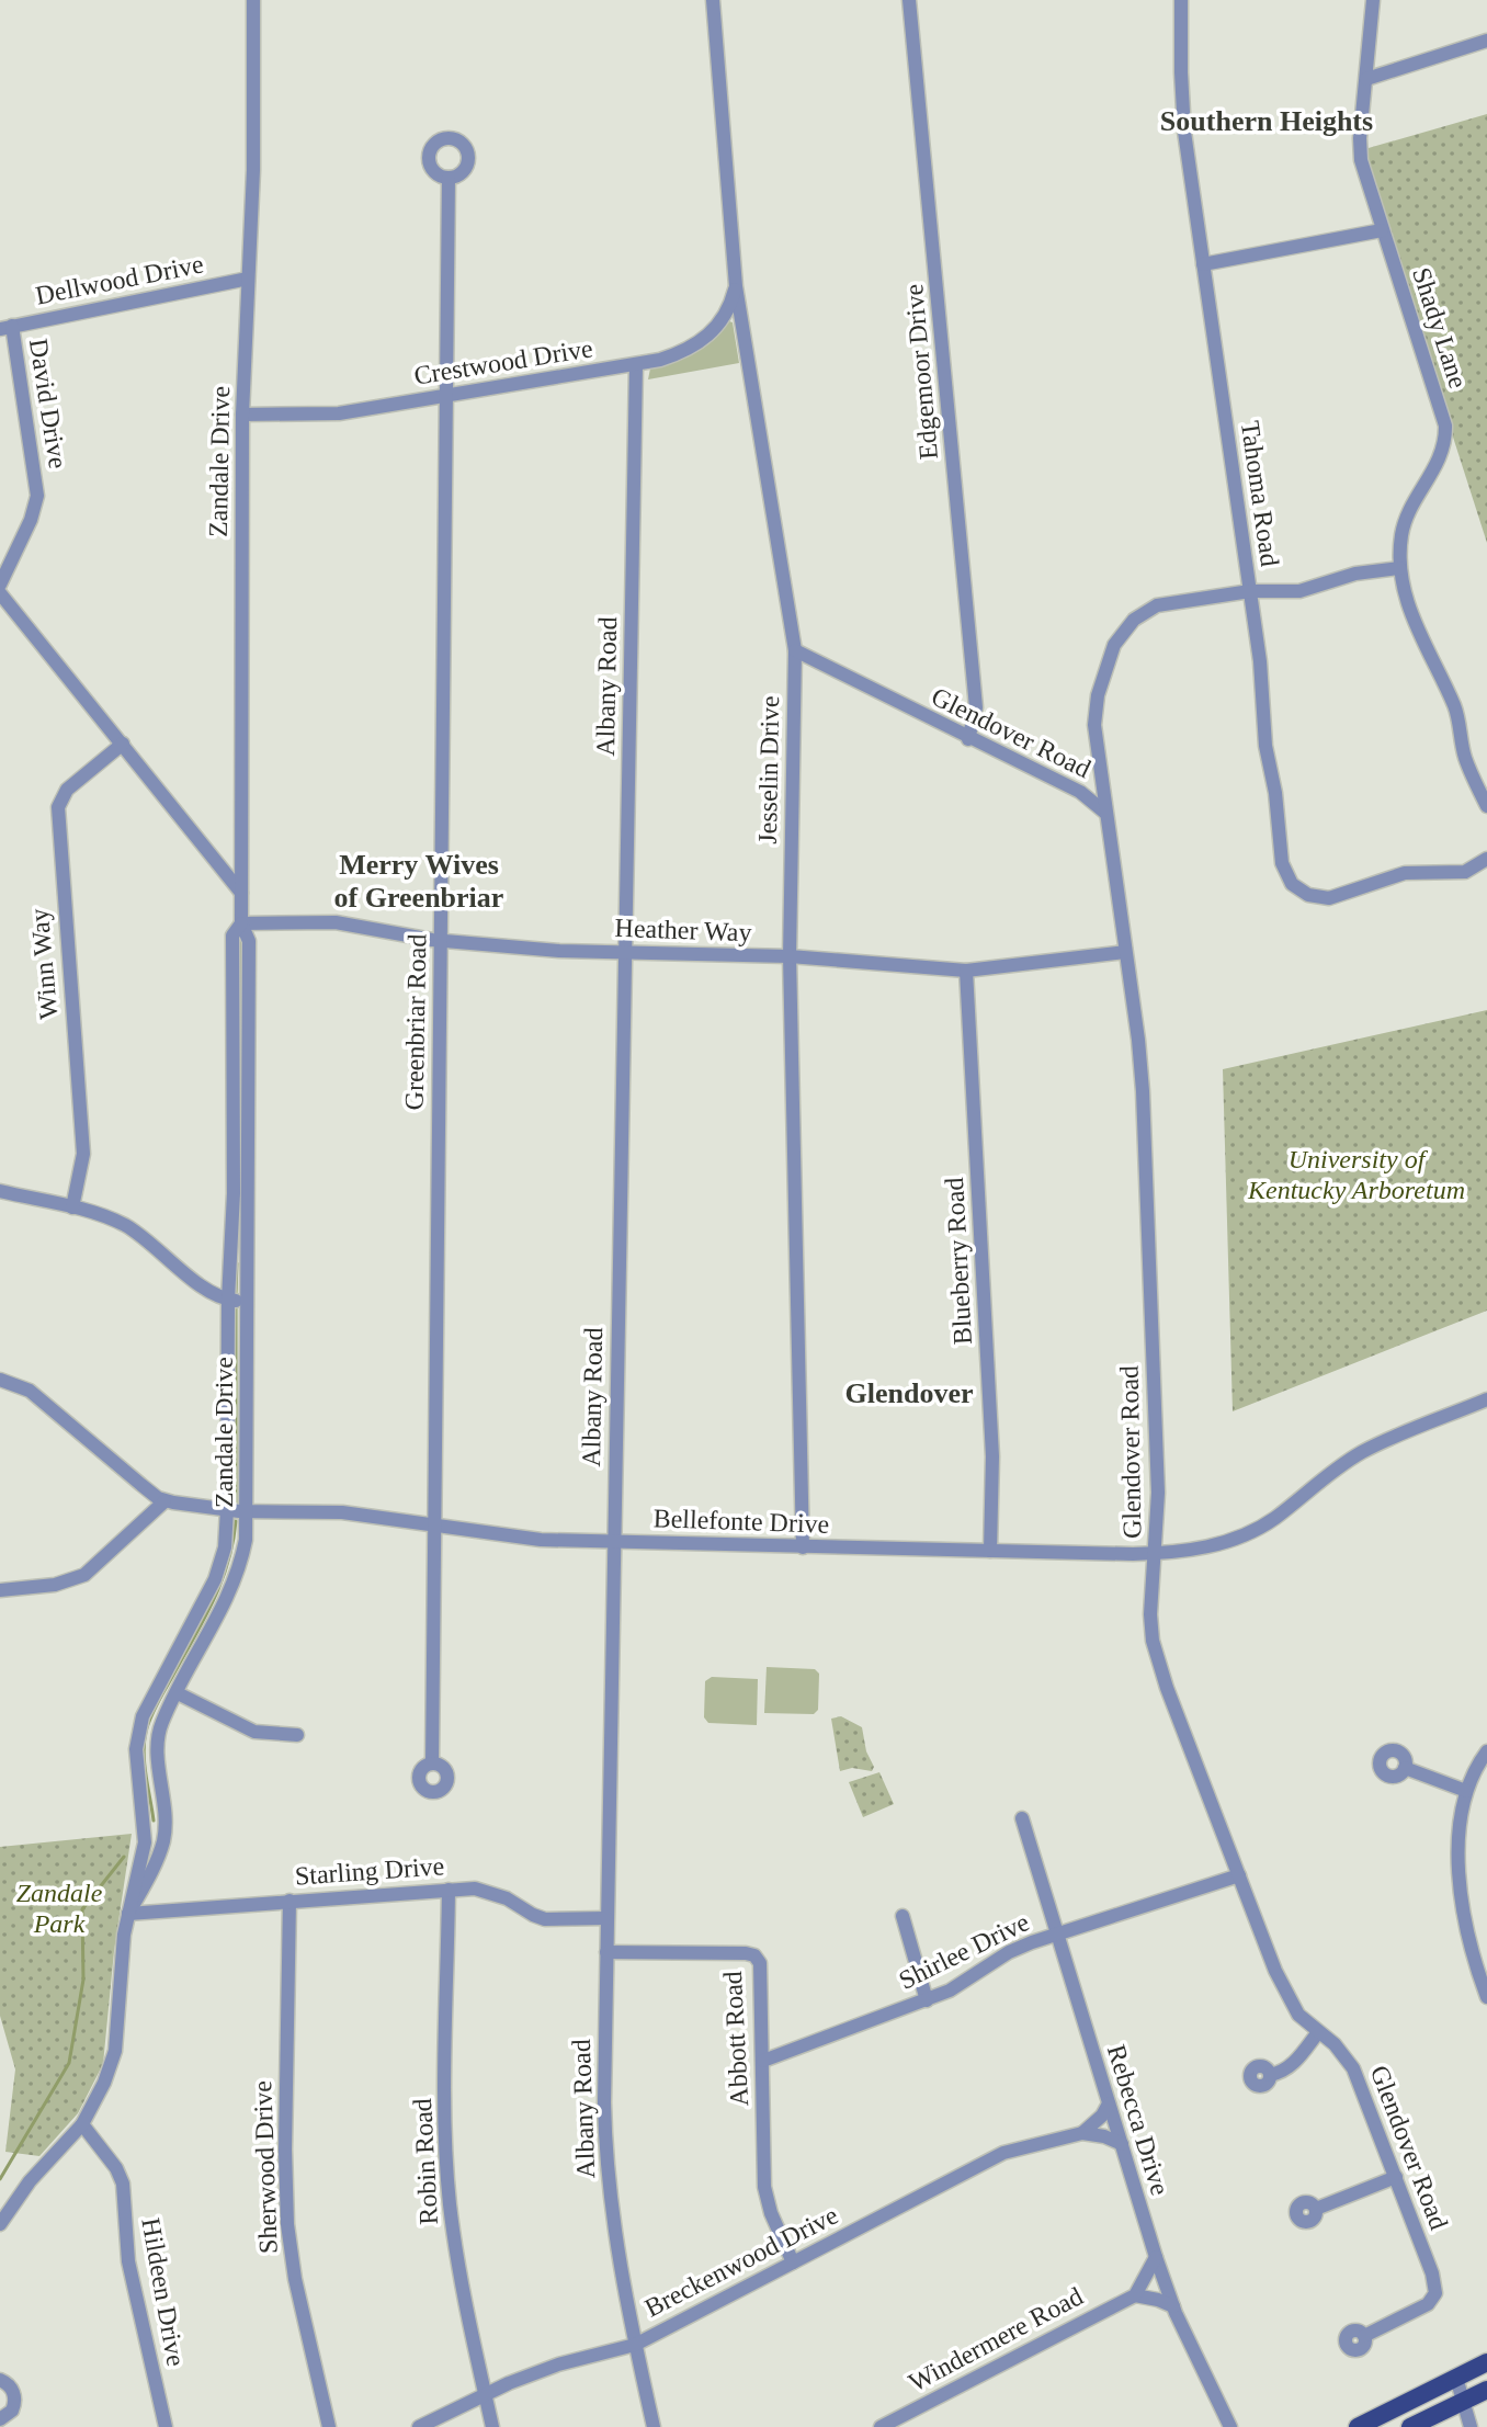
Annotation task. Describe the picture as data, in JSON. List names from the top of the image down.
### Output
{
  "streets": {
    "street": [
      "Dellwood Drive",
      "Shady Lane",
      "Crestwood Drive",
      "Edgemoor Drive",
      "David Drive",
      "Zandale Drive",
      "Tahoma Road",
      "Albany Road",
      "Glendover Road",
      "Jesselin Drive",
      "Heather Way",
      "Winn Way",
      "Greenbriar Road",
      "Blueberry Road",
      "Bellefonte Drive",
      "Starling Drive",
      "Shirlee Drive",
      "Abbott Road",
      "Rebecca Drive",
      "Robin Road",
      "Sherwood Drive",
      "Breckenwood Drive",
      "Hildeen Drive",
      "Windermere Road"
    ]
  },
  "crossings": [
    ["Dellwood Drive", "David Drive"],
    ["Dellwood Drive", "Zandale Drive"],
    ["Crestwood Drive", "Zandale Drive"],
    ["Crestwood Drive", "Albany Road"],
    ["Crestwood Drive", "Jesselin Drive"],
    ["Crestwood Drive", "Greenbriar Road"],
    ["Edgemoor Drive", "Glendover Road"],
    ["Zandale Drive", "Heather Way"],
    ["Zandale Drive", "Bellefonte Drive"],
    ["Zandale Drive", "Starling Drive"],
    ["Zandale Drive", "Hildeen Drive"],
    ["Albany Road", "Heather Way"],
    ["Albany Road", "Bellefonte Drive"],
    ["Albany Road", "Starling Drive"],
    ["Albany Road", "Abbott Road"],
    ["Albany Road", "Breckenwood Drive"],
    ["Glendover Road", "Jesselin Drive"],
    ["Glendover Road", "Heather Way"],
    ["Glendover Road", "Bellefonte Drive"],
    ["Glendover Road", "Shirlee Drive"],
    ["Jesselin Drive", "Heather Way"],
    ["Jesselin Drive", "Bellefonte Drive"],
    ["Heather Way", "Greenbriar Road"],
    ["Heather Way", "Blueberry Road"],
    ["Greenbriar Road", "Bellefonte Drive"],
    ["Blueberry Road", "Bellefonte Drive"],
    ["Starling Drive", "Robin Road"],
    ["Starling Drive", "Sherwood Drive"],
    ["Shirlee Drive", "Abbott Road"],
    ["Shirlee Drive", "Rebecca Drive"],
    ["Abbott Road", "Breckenwood Drive"],
    ["Rebecca Drive", "Breckenwood Drive"],
    ["Robin Road", "Breckenwood Drive"]
  ],
  "districts": ["Southern Heights", "Merry Wives of Greenbriar", "Glendover"],
  "parks": ["University of Kentucky Arboretum", "Zandale Park"]
}
